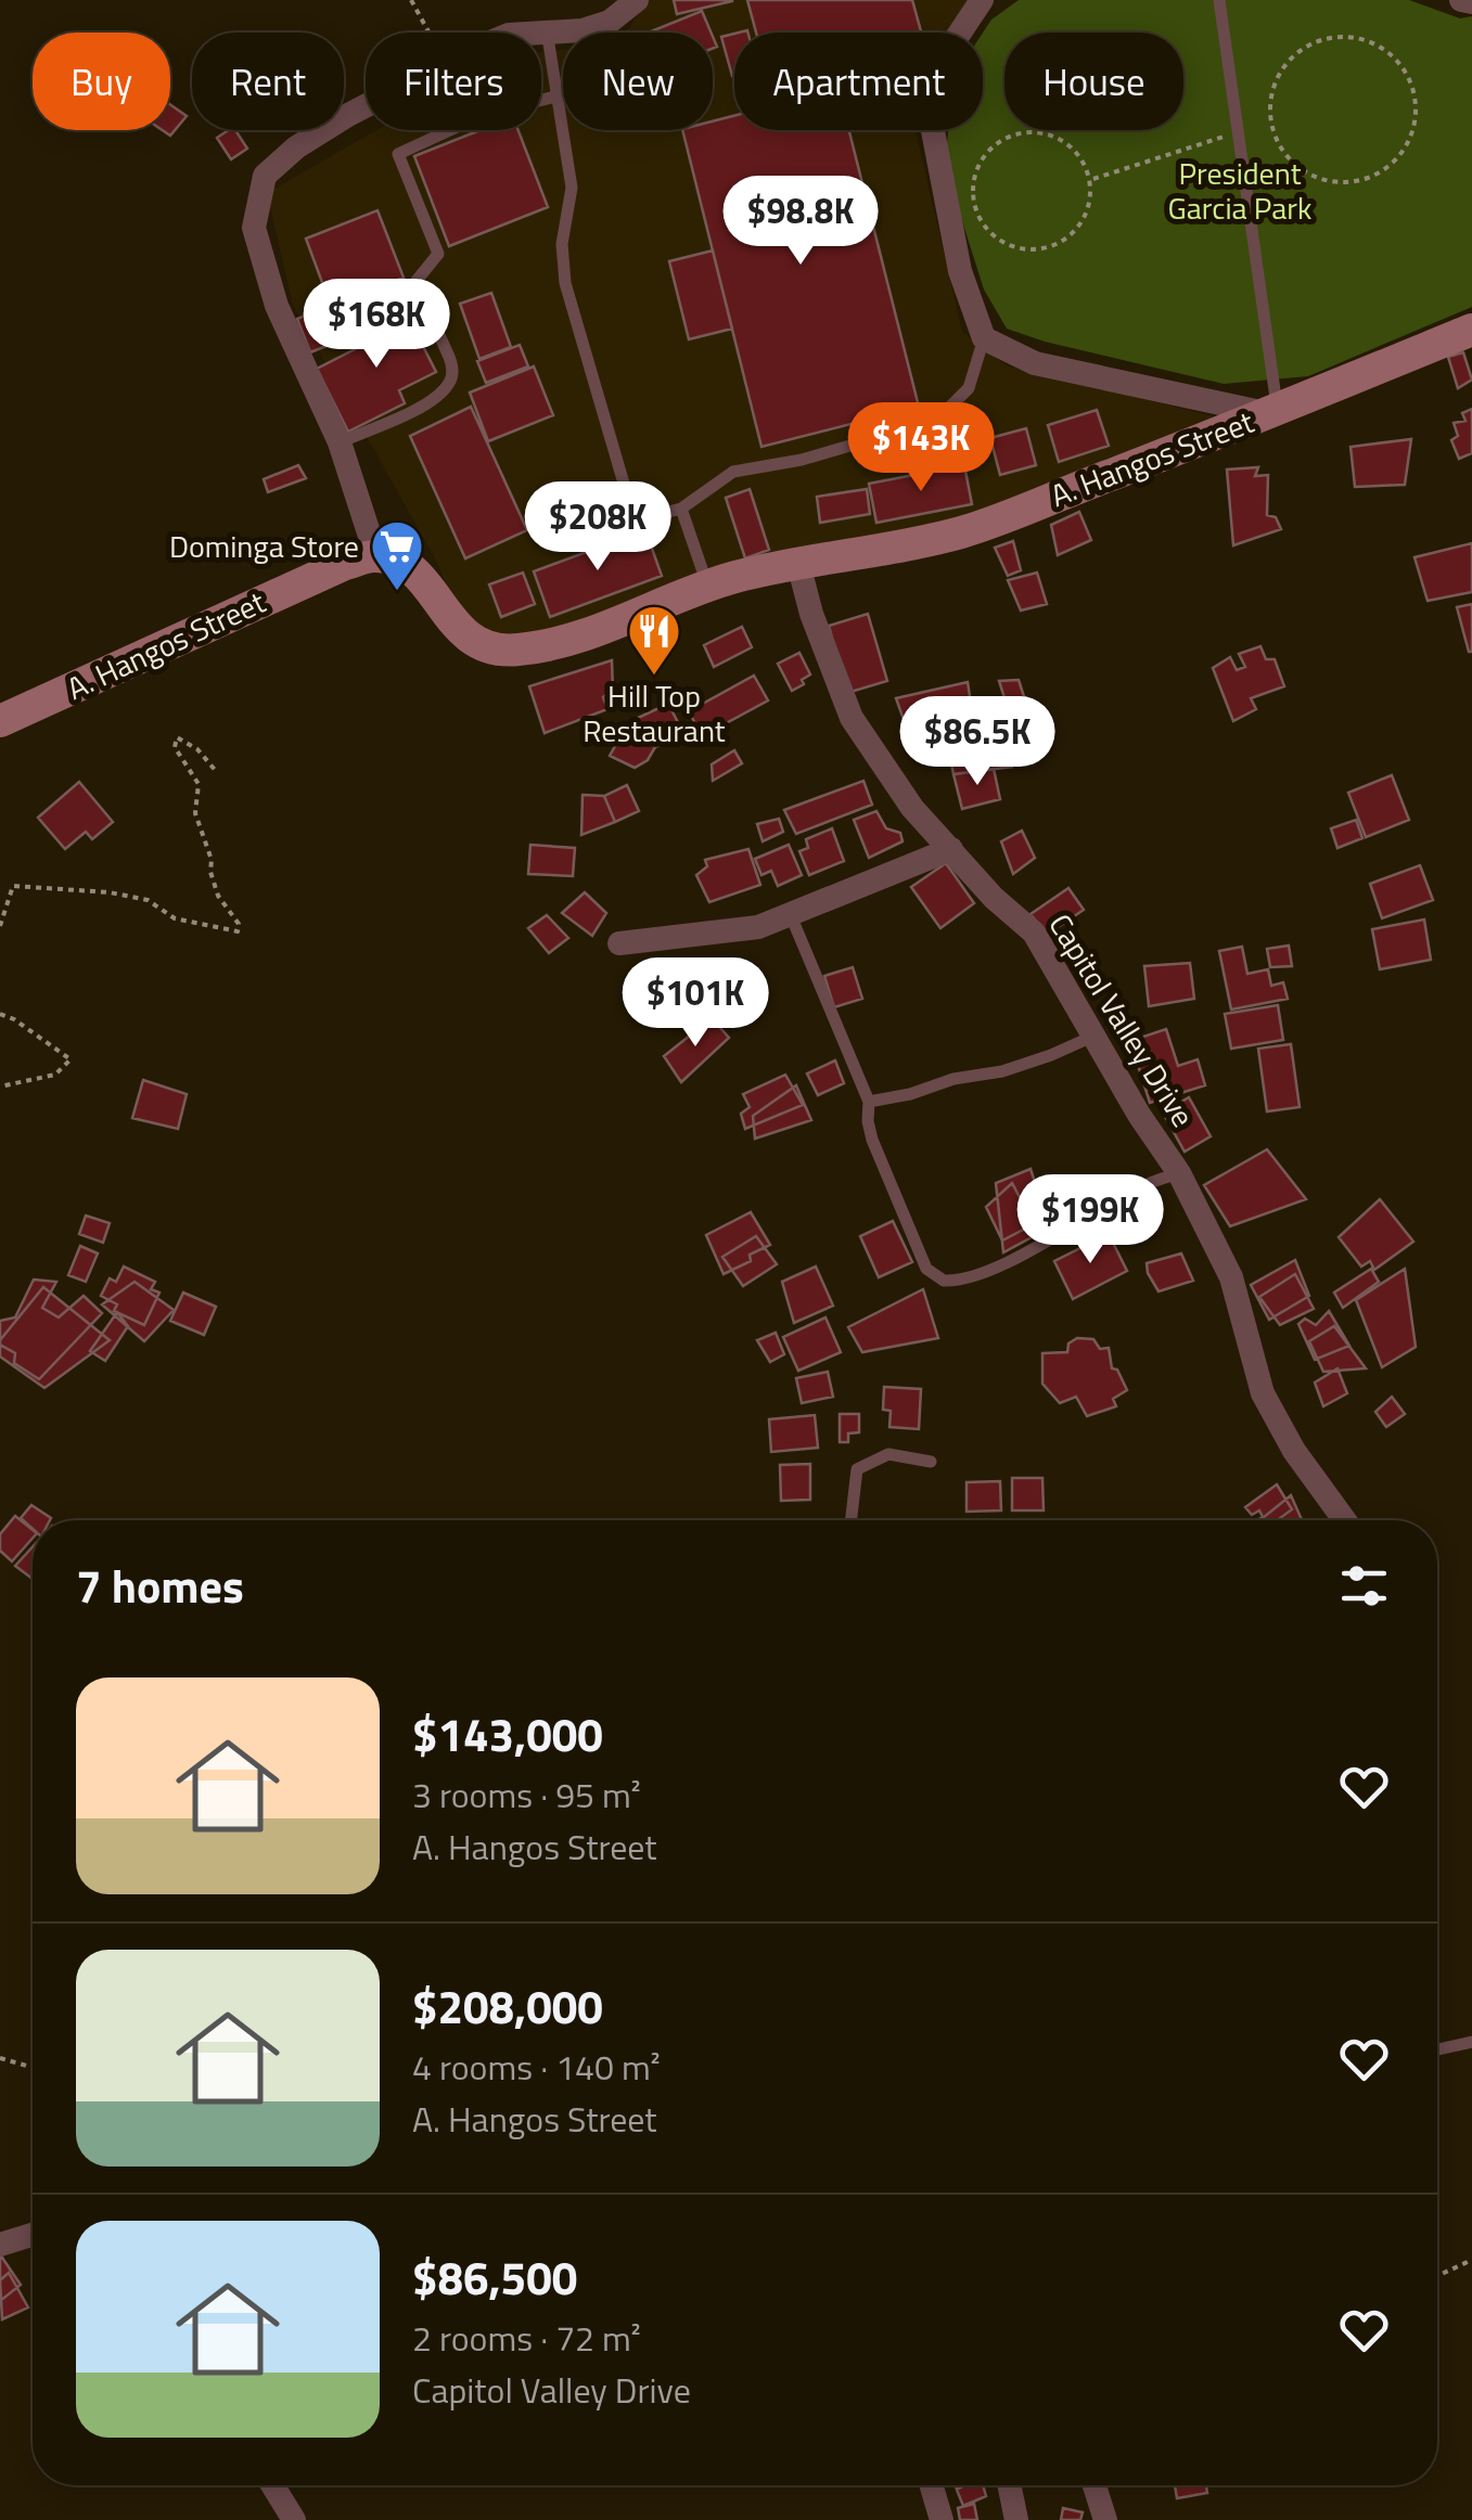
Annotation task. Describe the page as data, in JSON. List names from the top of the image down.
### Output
{
  "streets": {
    "street": ["A. Hangos Street", "Capitol Valley Drive"]
  },
  "crossings": [
    ["A. Hangos Street", "Capitol Valley Drive"]
  ],
  "parks": ["President Garcia Park"],
  "places": {
    "supermarket": ["Dominga Store"],
    "restaurant": ["Hill Top Restaurant"]
  },
  "page": {
    "chip": [
      "Buy",
      "Rent",
      "Filters",
      "New",
      "Apartment",
      "House"
    ],
    "price": [
      "$98.8K",
      "$168K",
      "$143K",
      "$208K",
      "$86.5K",
      "$101K",
      "$199K"
    ],
    "heading": "7 homes",
    "list": [
      {
        "name": "$143,000",
        "note": "3 rooms · 95 m² · A. Hangos Street"
      },
      {
        "name": "$208,000",
        "note": "4 rooms · 140 m² · A. Hangos Street"
      },
      {
        "name": "$86,500",
        "note": "2 rooms · 72 m² · Capitol Valley Drive"
      }
    ]
  }
}
